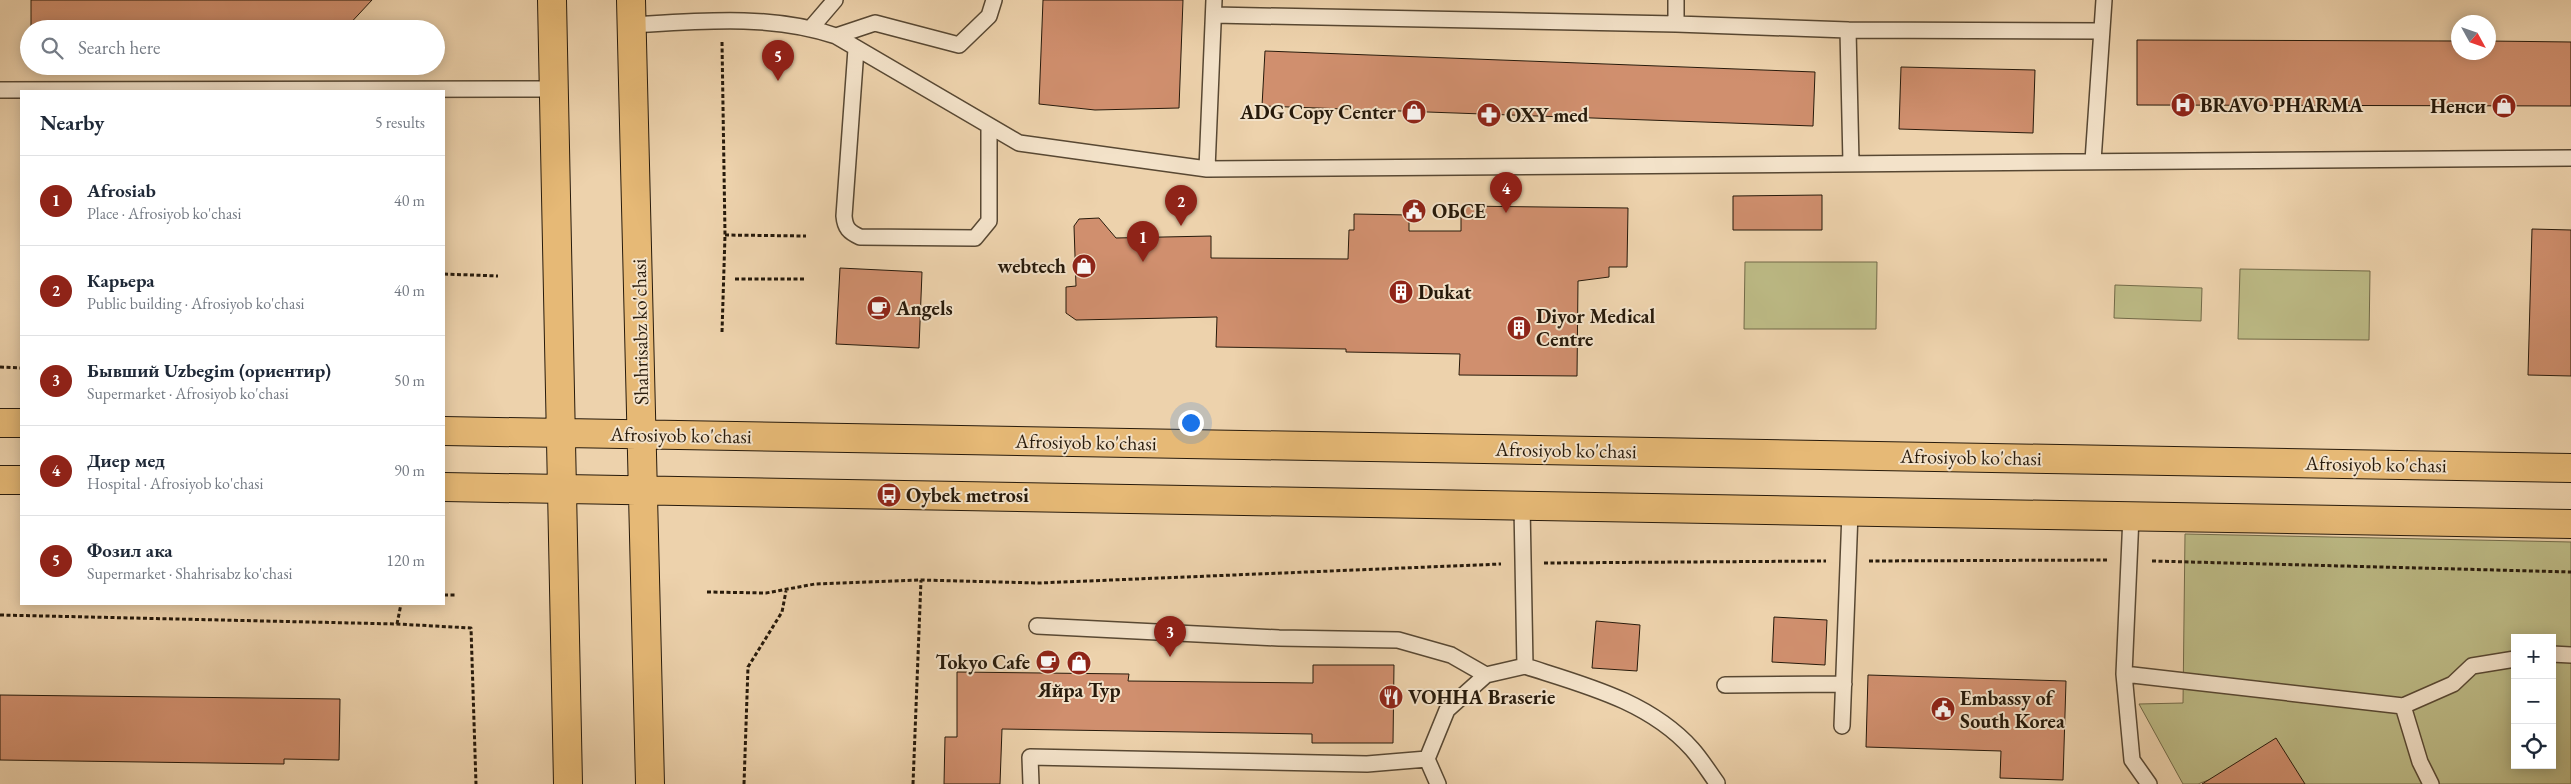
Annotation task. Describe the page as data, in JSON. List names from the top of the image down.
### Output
{
  "streets": {
    "main road": ["Shahrisabz ko'chasi", "Afrosiyob ko'chasi"]
  },
  "crossings": [
    ["Shahrisabz ko'chasi", "Afrosiyob ko'chasi"]
  ],
  "places": {
    "hospital": ["BRAVO PHARMA"],
    "shop": [
      "Ненси",
      "ADG Copy Center",
      "webtech",
      "Яйра Тур"
    ],
    "pharmacy": ["OXY med"],
    "public building": ["ОБСЕ", "Embassy of South Korea"],
    "building": ["Dukat", "Diyor Medical Centre"],
    "cafe": ["Angels", "Tokyo Cafe"],
    "bus stop": ["Oybek metrosi"],
    "restaurant": ["VOHHA Braserie"]
  },
  "north": "bottom right",
  "page": {
    "search": "Search here",
    "pins": [
      "5",
      "4",
      "2",
      "1",
      "3"
    ],
    "heading": ["Nearby", "5 results"],
    "list": [
      {
        "mark": "1",
        "name": "Afrosiab",
        "note": "Place · Afrosiyob ko'chasi",
        "value": "40 m"
      },
      {
        "mark": "2",
        "name": "Карьера",
        "note": "Public building · Afrosiyob ko'chasi",
        "value": "40 m"
      },
      {
        "mark": "3",
        "name": "Бывший Uzbegim (ориентир)",
        "note": "Supermarket · Afrosiyob ko'chasi",
        "value": "50 m"
      },
      {
        "mark": "4",
        "name": "Диер мед",
        "note": "Hospital · Afrosiyob ko'chasi",
        "value": "90 m"
      },
      {
        "mark": "5",
        "name": "Фозил ака",
        "note": "Supermarket · Shahrisabz ko'chasi",
        "value": "120 m"
      }
    ],
    "map_buttons": ["+", "−"]
  }
}
